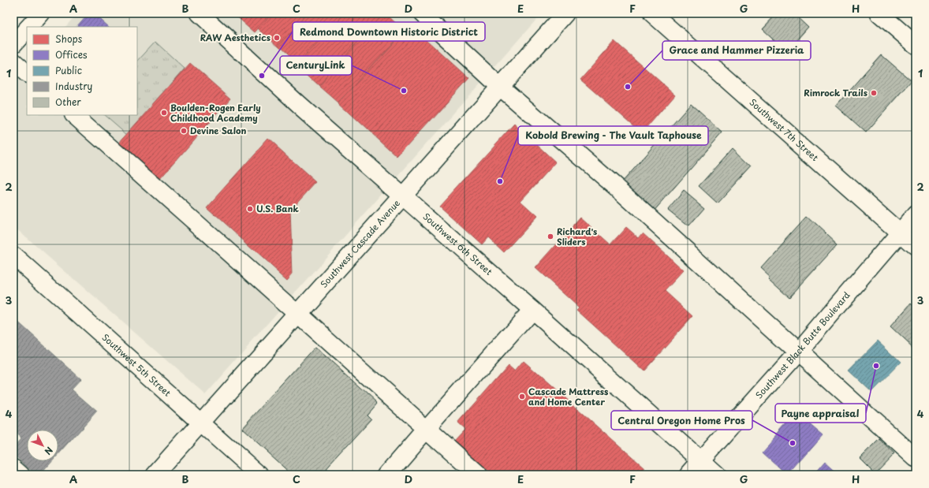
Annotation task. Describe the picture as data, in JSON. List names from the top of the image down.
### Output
{
  "streets": {
    "street": [
      "Southwest 7th Street",
      "Southwest Cascade Avenue",
      "Southwest 6th Street",
      "Southwest Black Butte Boulevard",
      "Southwest 5th Street"
    ]
  },
  "crossings": [
    ["Southwest 7th Street", "Southwest Black Butte Boulevard"],
    ["Southwest Cascade Avenue", "Southwest 6th Street"],
    ["Southwest Cascade Avenue", "Southwest 5th Street"],
    ["Southwest 6th Street", "Southwest Black Butte Boulevard"]
  ],
  "places": [
    "RAW Aesthetics",
    "Redmond Downtown Historic District",
    "Grace and Hammer Pizzeria",
    "CenturyLink",
    "Rimrock Trails",
    "Boulden-Rogen Early Childhood Academy",
    "Devine Salon",
    "Kobold Brewing - The Vault Taphouse",
    "U.S. Bank",
    "Richard's Sliders",
    "Payne appraisal",
    "Cascade Mattress and Home Center",
    "Central Oregon Home Pros"
  ],
  "legend": [
    "Shops",
    "Offices",
    "Public",
    "Industry",
    "Other"
  ],
  "north": "bottom right",
  "grid": {
    "columns": [
      "A",
      "B",
      "C",
      "D",
      "E",
      "F",
      "G",
      "H"
    ],
    "rows": [
      "1",
      "2",
      "3",
      "4"
    ]
  }
}
